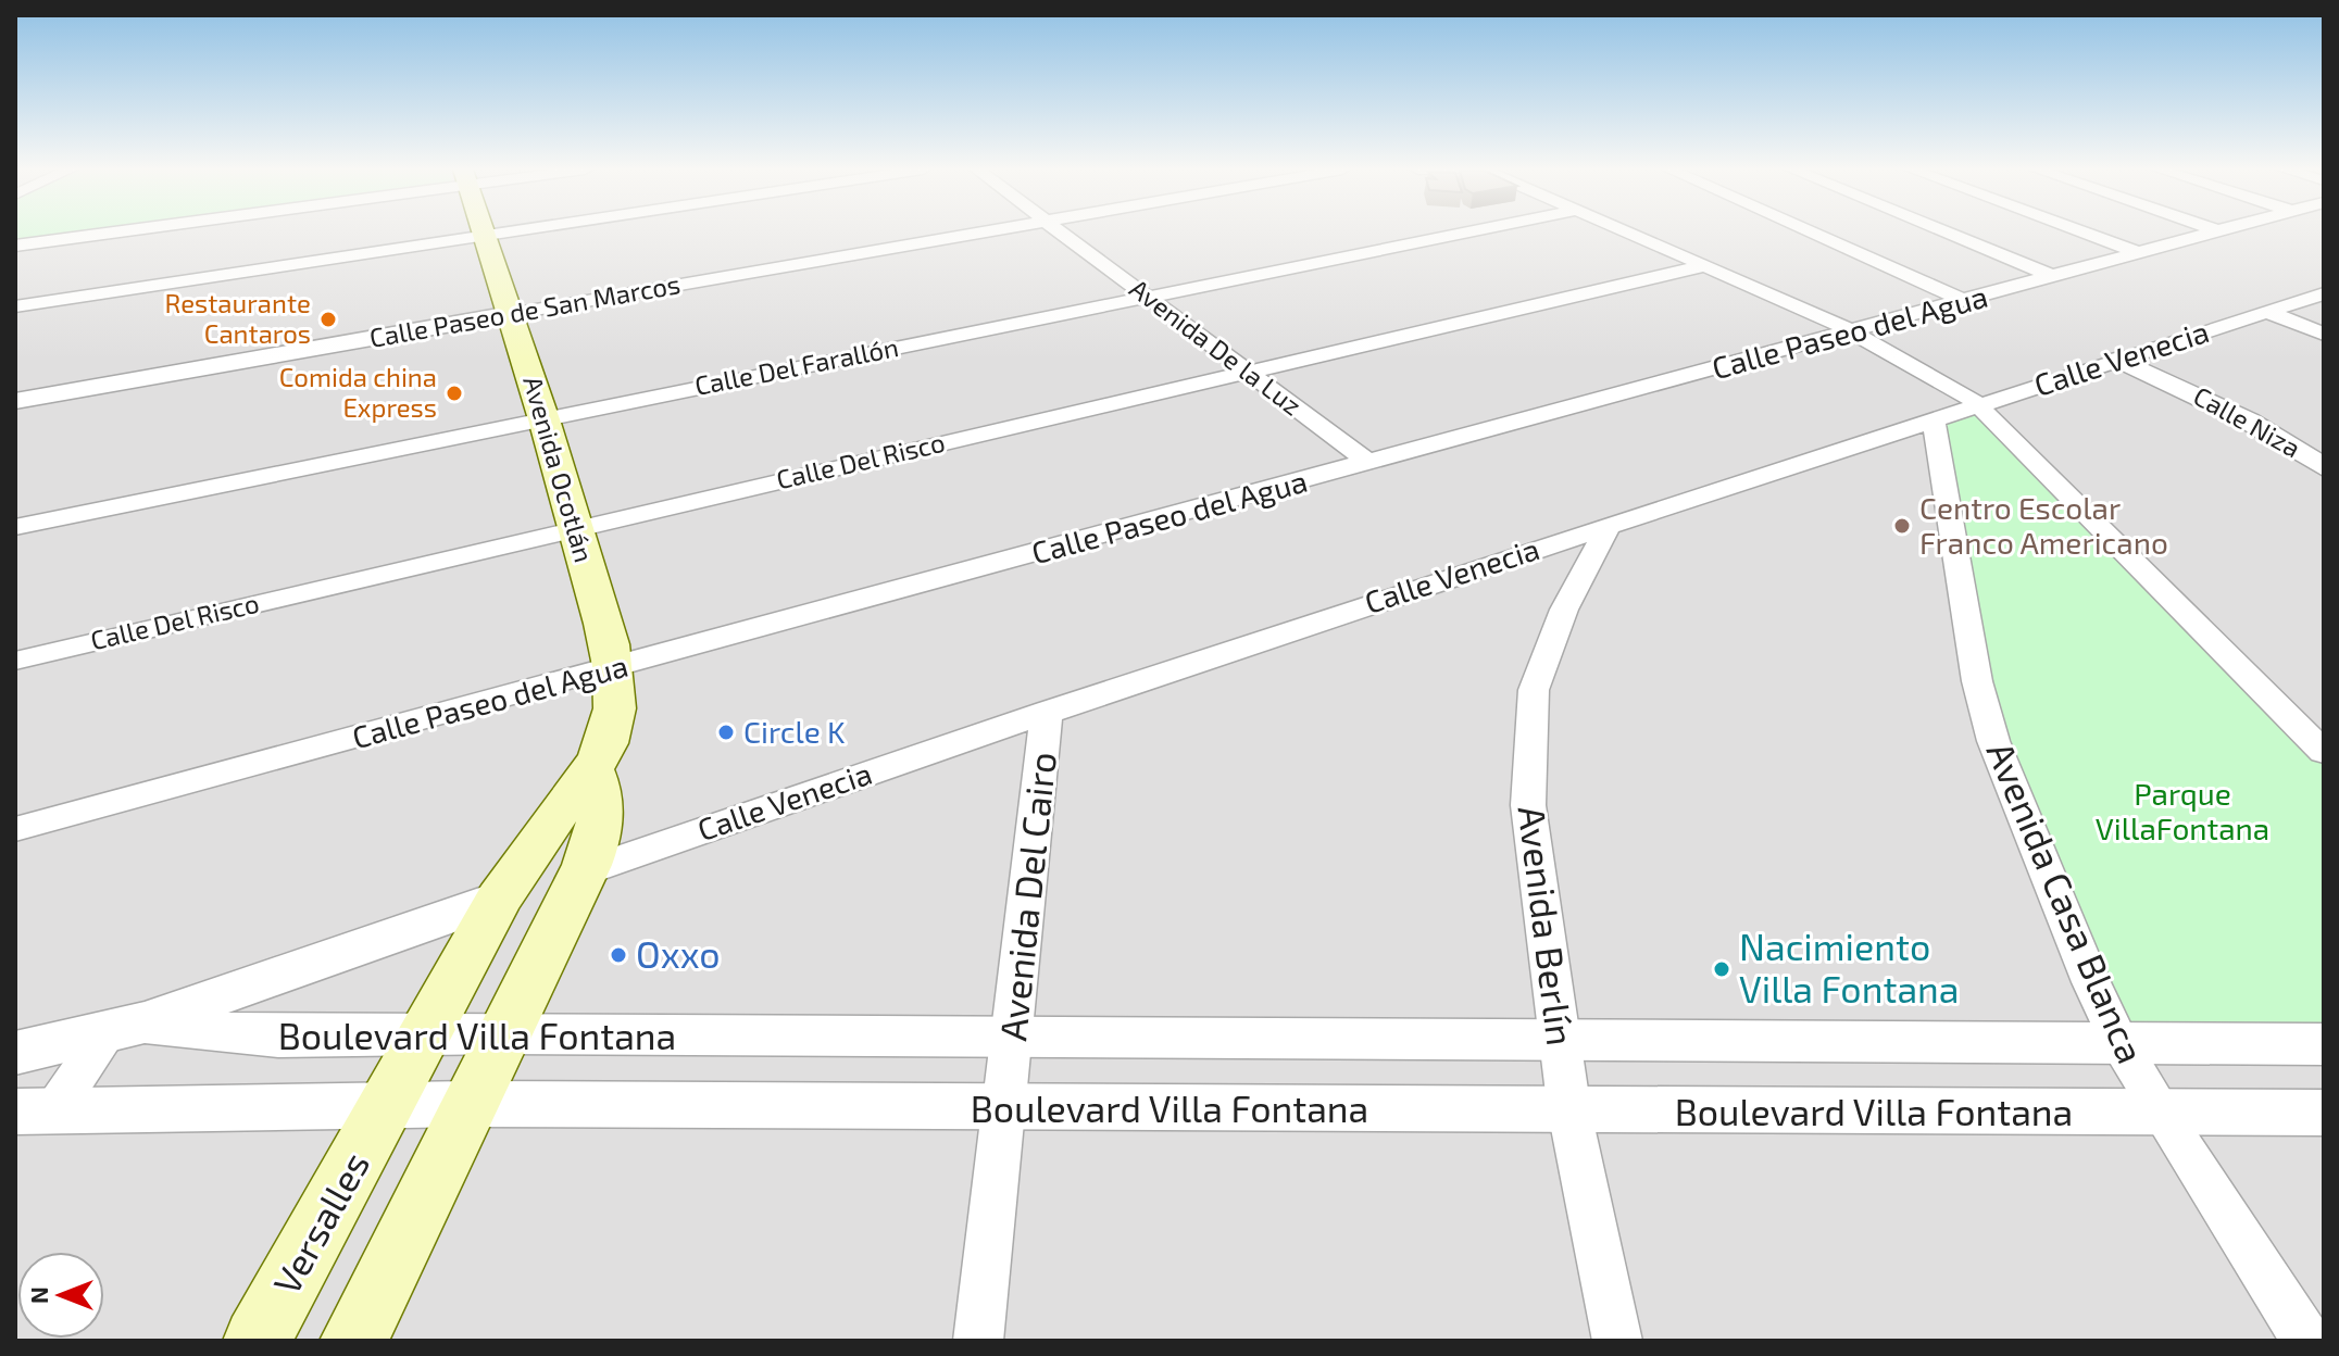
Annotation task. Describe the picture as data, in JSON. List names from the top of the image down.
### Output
{
  "streets": {
    "main road": ["Avenida Ocotlán", "Versalles"],
    "street": [
      "Calle Paseo de San Marcos",
      "Calle Paseo del Agua",
      "Avenida De la Luz",
      "Calle Venecia",
      "Calle Del Farallón",
      "Calle Niza",
      "Calle Del Risco",
      "Avenida Del Cairo",
      "Avenida Casa Blanca",
      "Avenida Berlín",
      "Boulevard Villa Fontana"
    ]
  },
  "crossings": [
    ["Calle Paseo de San Marcos", "Avenida Ocotlán"],
    ["Calle Paseo del Agua", "Avenida De la Luz"],
    ["Calle Paseo del Agua", "Avenida Ocotlán"],
    ["Avenida De la Luz", "Calle Del Farallón"],
    ["Avenida De la Luz", "Calle Del Risco"],
    ["Calle Venecia", "Calle Niza"],
    ["Calle Venecia", "Avenida Del Cairo"],
    ["Calle Venecia", "Avenida Casa Blanca"],
    ["Calle Venecia", "Avenida Berlín"],
    ["Calle Del Farallón", "Avenida Ocotlán"],
    ["Calle Del Risco", "Avenida Ocotlán"],
    ["Avenida Ocotlán", "Boulevard Villa Fontana"],
    ["Avenida Ocotlán", "Versalles"],
    ["Avenida Del Cairo", "Boulevard Villa Fontana"],
    ["Avenida Casa Blanca", "Boulevard Villa Fontana"],
    ["Avenida Berlín", "Boulevard Villa Fontana"],
    ["Boulevard Villa Fontana", "Versalles"]
  ],
  "parks": ["Parque VillaFontana"],
  "places": [
    "Restaurante Cantaros",
    "Comida china Express",
    "Centro Escolar Franco Americano",
    "Circle K",
    "Oxxo",
    "Nacimiento Villa Fontana"
  ],
  "north": "left"
}
